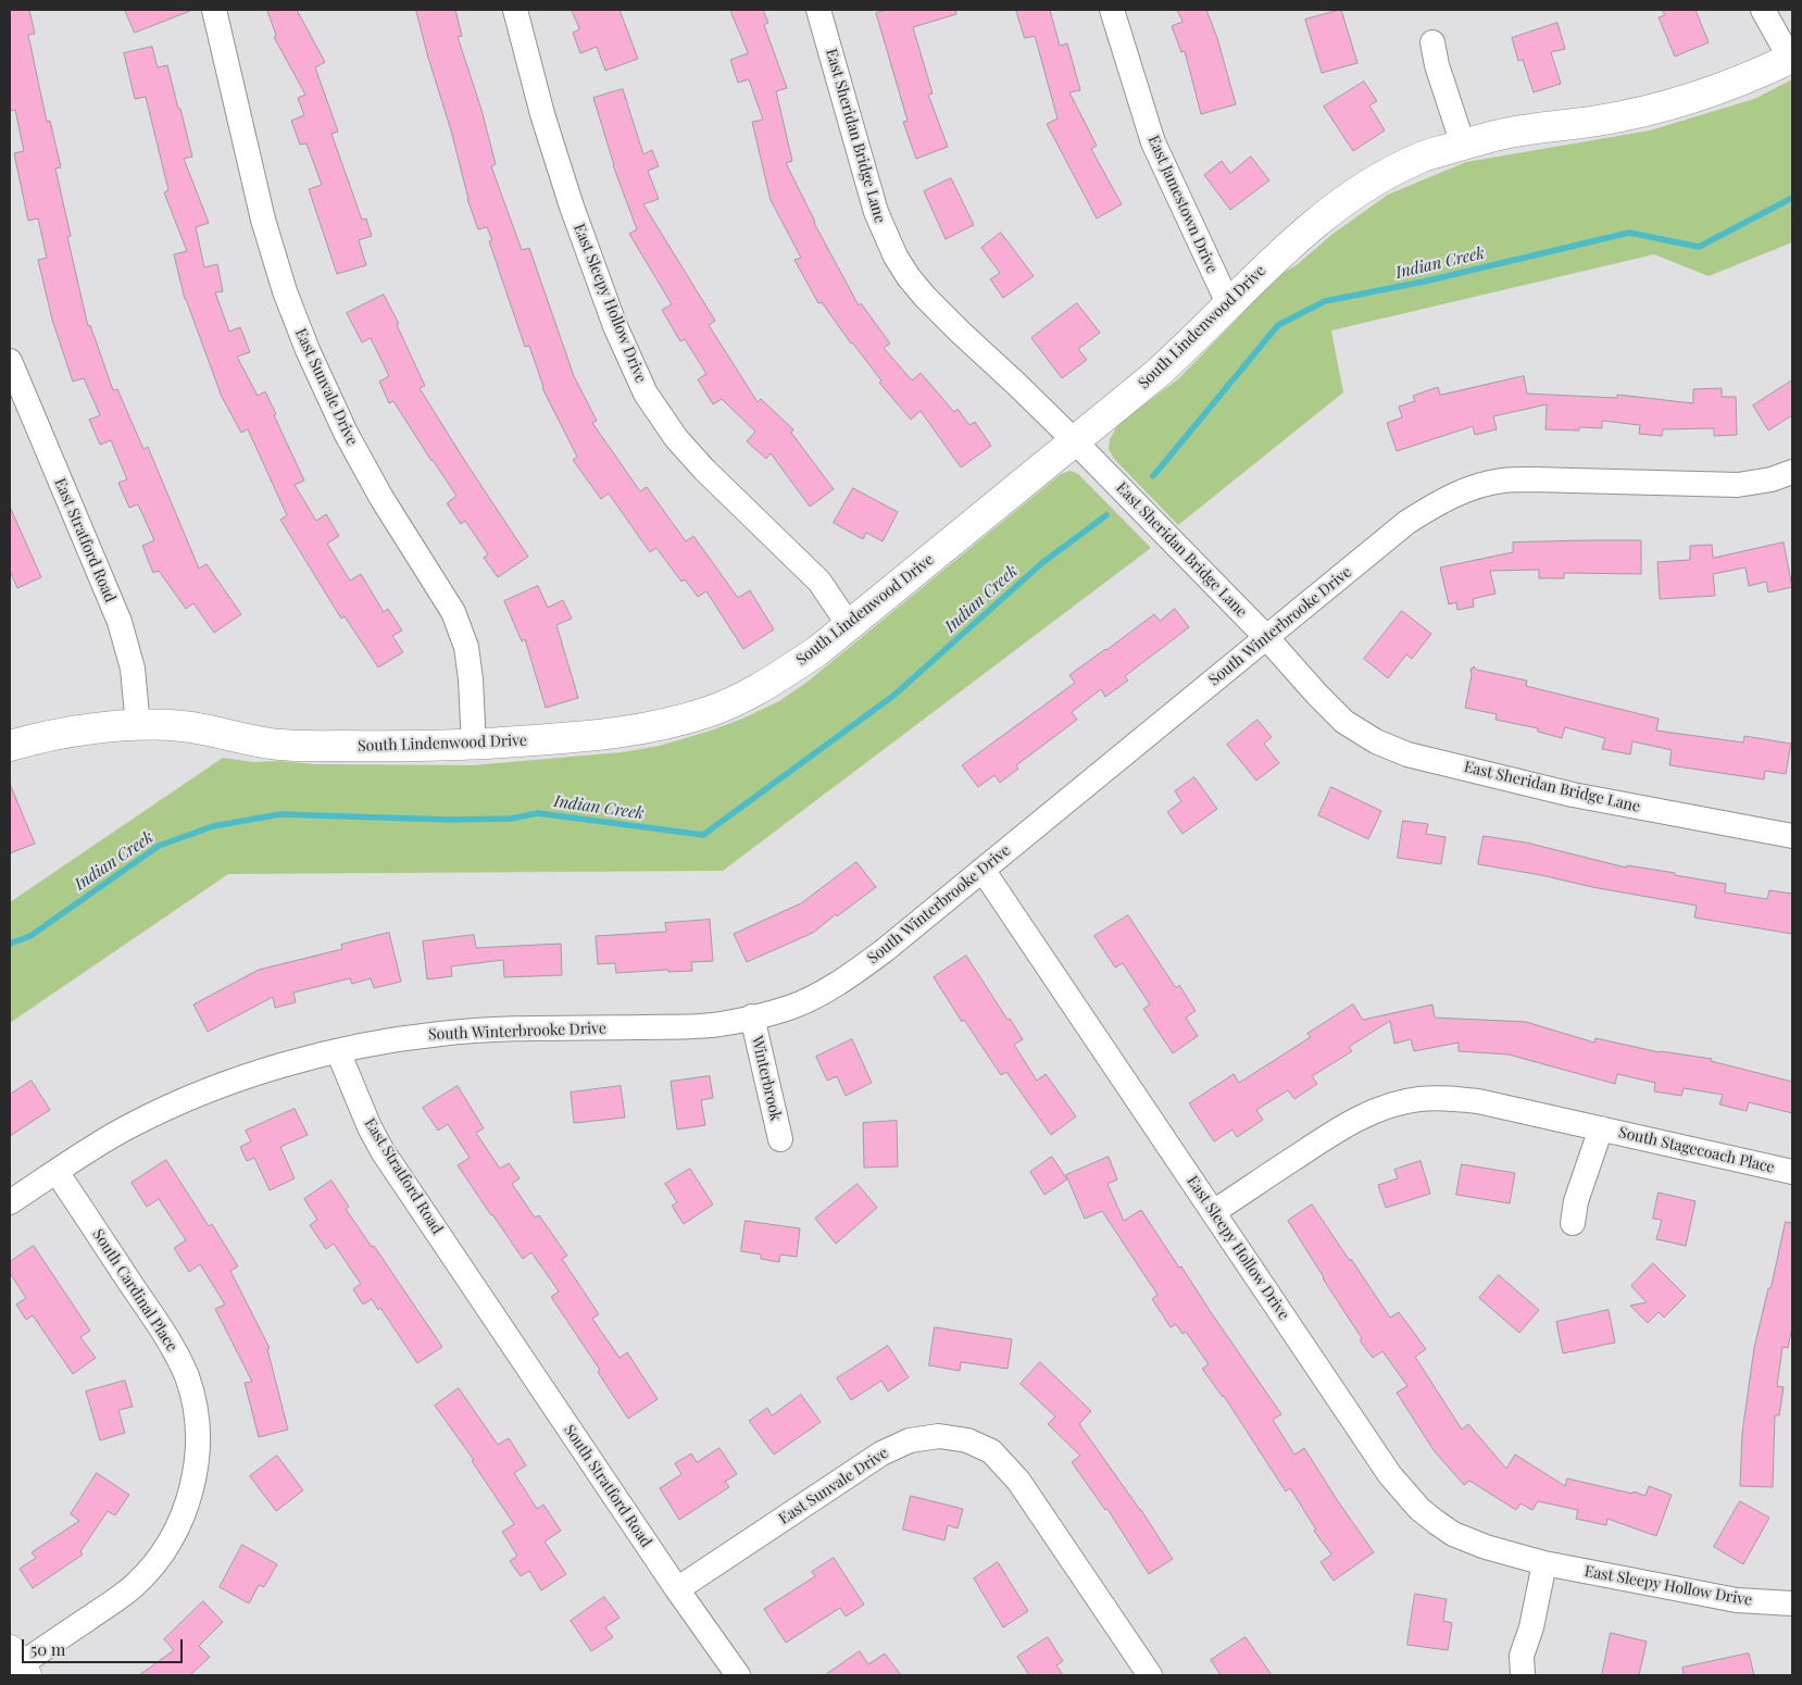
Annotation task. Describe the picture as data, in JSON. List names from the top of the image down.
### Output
{
  "streets": {
    "street": [
      "East Sheridan Bridge Lane",
      "East Jamestown Drive",
      "East Sleepy Hollow Drive",
      "South Lindenwood Drive",
      "East Sunvale Drive",
      "East Stratford Road",
      "South Winterbrooke Drive",
      "Winterbrook",
      "South Stagecoach Place",
      "South Cardinal Place",
      "South Stratford Road"
    ]
  },
  "crossings": [
    ["East Sheridan Bridge Lane", "South Lindenwood Drive"],
    ["East Sheridan Bridge Lane", "South Winterbrooke Drive"],
    ["East Jamestown Drive", "South Lindenwood Drive"],
    ["East Sleepy Hollow Drive", "South Lindenwood Drive"],
    ["East Sleepy Hollow Drive", "South Winterbrooke Drive"],
    ["East Sleepy Hollow Drive", "South Stagecoach Place"],
    ["South Lindenwood Drive", "East Sunvale Drive"],
    ["South Lindenwood Drive", "East Stratford Road"],
    ["East Sunvale Drive", "South Stratford Road"],
    ["East Stratford Road", "South Winterbrooke Drive"],
    ["East Stratford Road", "South Stratford Road"],
    ["South Winterbrooke Drive", "Winterbrook"],
    ["South Winterbrooke Drive", "South Cardinal Place"]
  ],
  "water": ["Indian Creek"],
  "scale_bar": "50 m"
}
